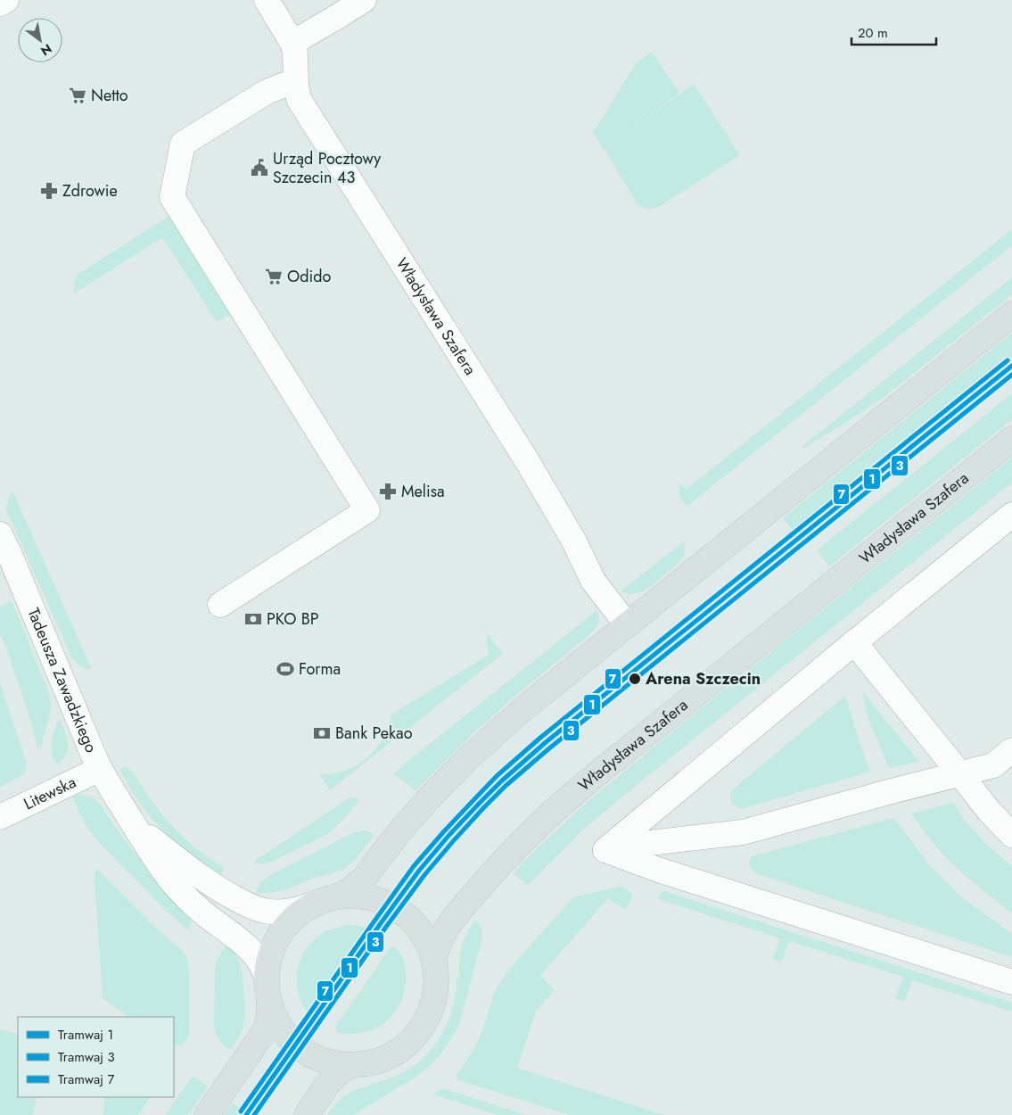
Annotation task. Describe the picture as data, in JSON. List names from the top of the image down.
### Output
{
  "streets": {
    "main road": ["Władysława Szafera"],
    "street": ["Tadeusza Zawadzkiego", "Litewska"]
  },
  "crossings": [
    ["Tadeusza Zawadzkiego", "Litewska"]
  ],
  "places": {
    "supermarket": ["Netto", "Odido"],
    "public building": ["Urząd Pocztowy Szczecin 43"],
    "pharmacy": ["Zdrowie", "Melisa"],
    "bank": ["PKO BP", "Bank Pekao"],
    "sports": ["Forma"],
    "other": ["Arena Szczecin"]
  },
  "lines": ["tram line 7", "tram line 1", "tram line 3"],
  "legend": ["Tramwaj 1", "Tramwaj 3", "Tramwaj 7"],
  "scale_bar": "20 m",
  "north": "bottom right"
}
